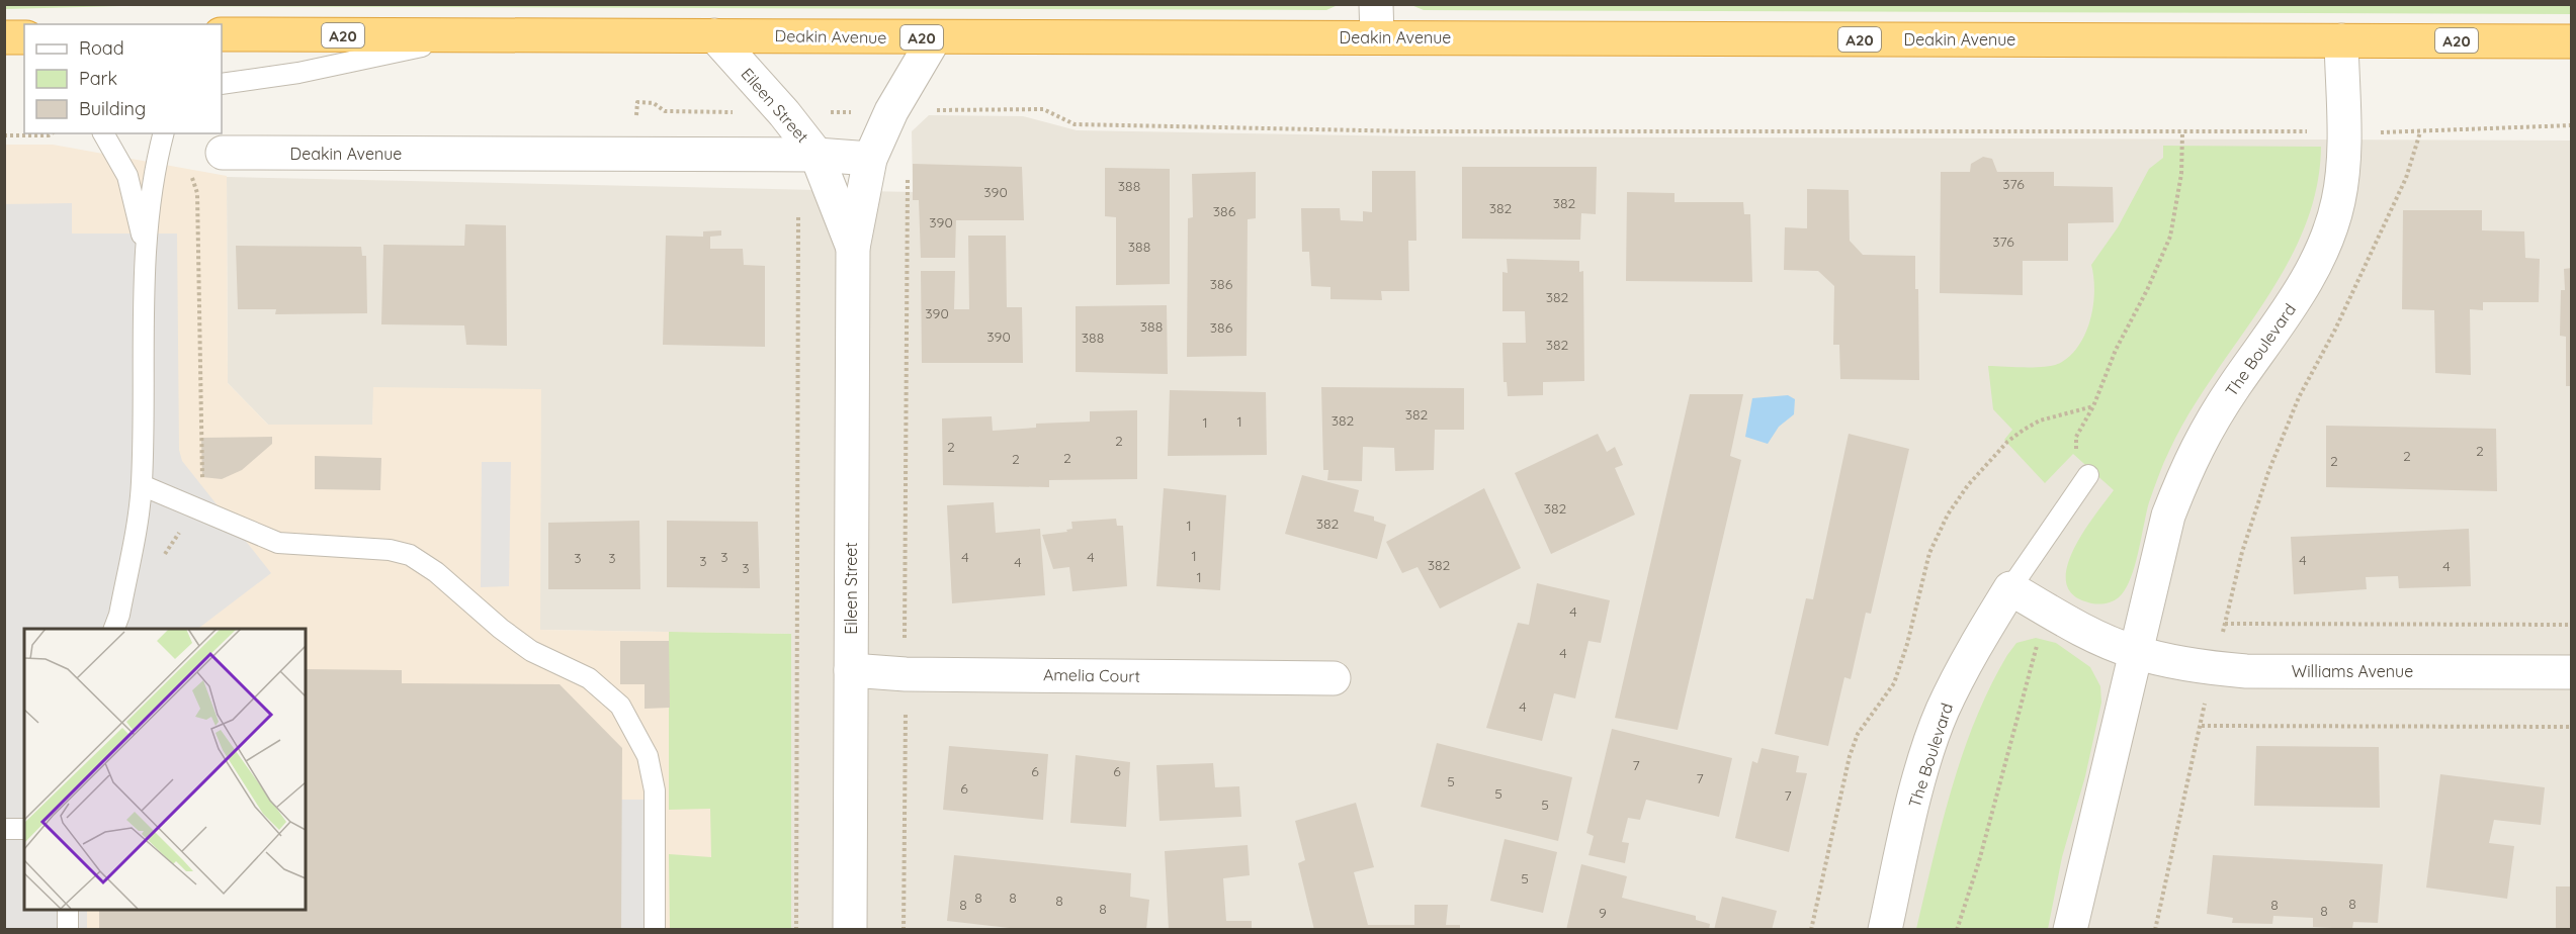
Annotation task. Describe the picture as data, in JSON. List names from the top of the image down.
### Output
{
  "streets": {
    "highway": ["A20", "Deakin Avenue"],
    "street": [
      "Eileen Street",
      "The Boulevard",
      "Williams Avenue",
      "Amelia Court"
    ]
  },
  "crossings": [
    ["Deakin Avenue", "Eileen Street"],
    ["Deakin Avenue", "The Boulevard"],
    ["Eileen Street", "Amelia Court"],
    ["The Boulevard", "Williams Avenue"]
  ],
  "house_numbers": [
    "376",
    "388",
    "390",
    "382",
    "382",
    "386",
    "390",
    "376",
    "388",
    "386",
    "382",
    "390",
    "388",
    "386",
    "390",
    "388",
    "382",
    "382",
    "382",
    "1",
    "1",
    "2",
    "2",
    "2",
    "2",
    "2",
    "2",
    "2",
    "382",
    "382",
    "1",
    "1",
    "3",
    "4",
    "4",
    "3",
    "3",
    "4",
    "3",
    "4",
    "382",
    "4",
    "3",
    "1",
    "4",
    "4",
    "4",
    "7",
    "6",
    "6",
    "7",
    "5",
    "6",
    "5",
    "7",
    "5",
    "5",
    "8",
    "8",
    "8",
    "8",
    "8",
    "8",
    "8",
    "8",
    "9"
  ],
  "legend": ["Road", "Park", "Building"]
}
